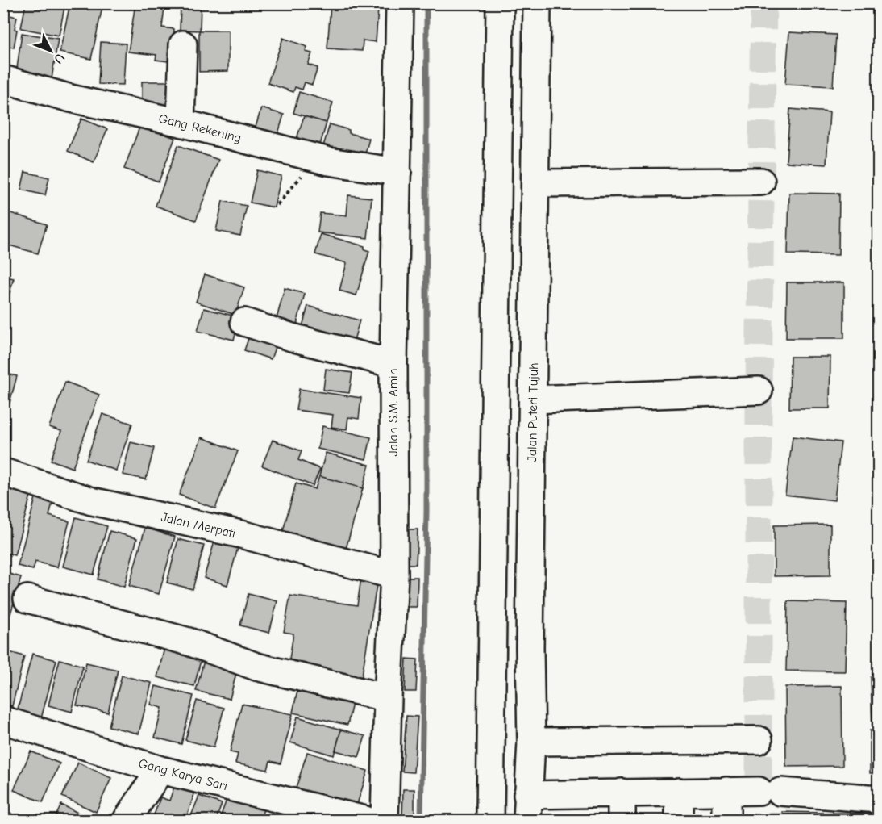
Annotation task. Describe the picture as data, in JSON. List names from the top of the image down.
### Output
{
  "streets": {
    "main road": [
      "Gang Rekening",
      "Jalan S.M. Amin",
      "Jalan Puteri Tujuh",
      "Jalan Merpati",
      "Gang Karya Sari"
    ]
  },
  "crossings": [
    ["Gang Rekening", "Jalan S.M. Amin"],
    ["Jalan S.M. Amin", "Jalan Merpati"]
  ],
  "north": "bottom right"
}
